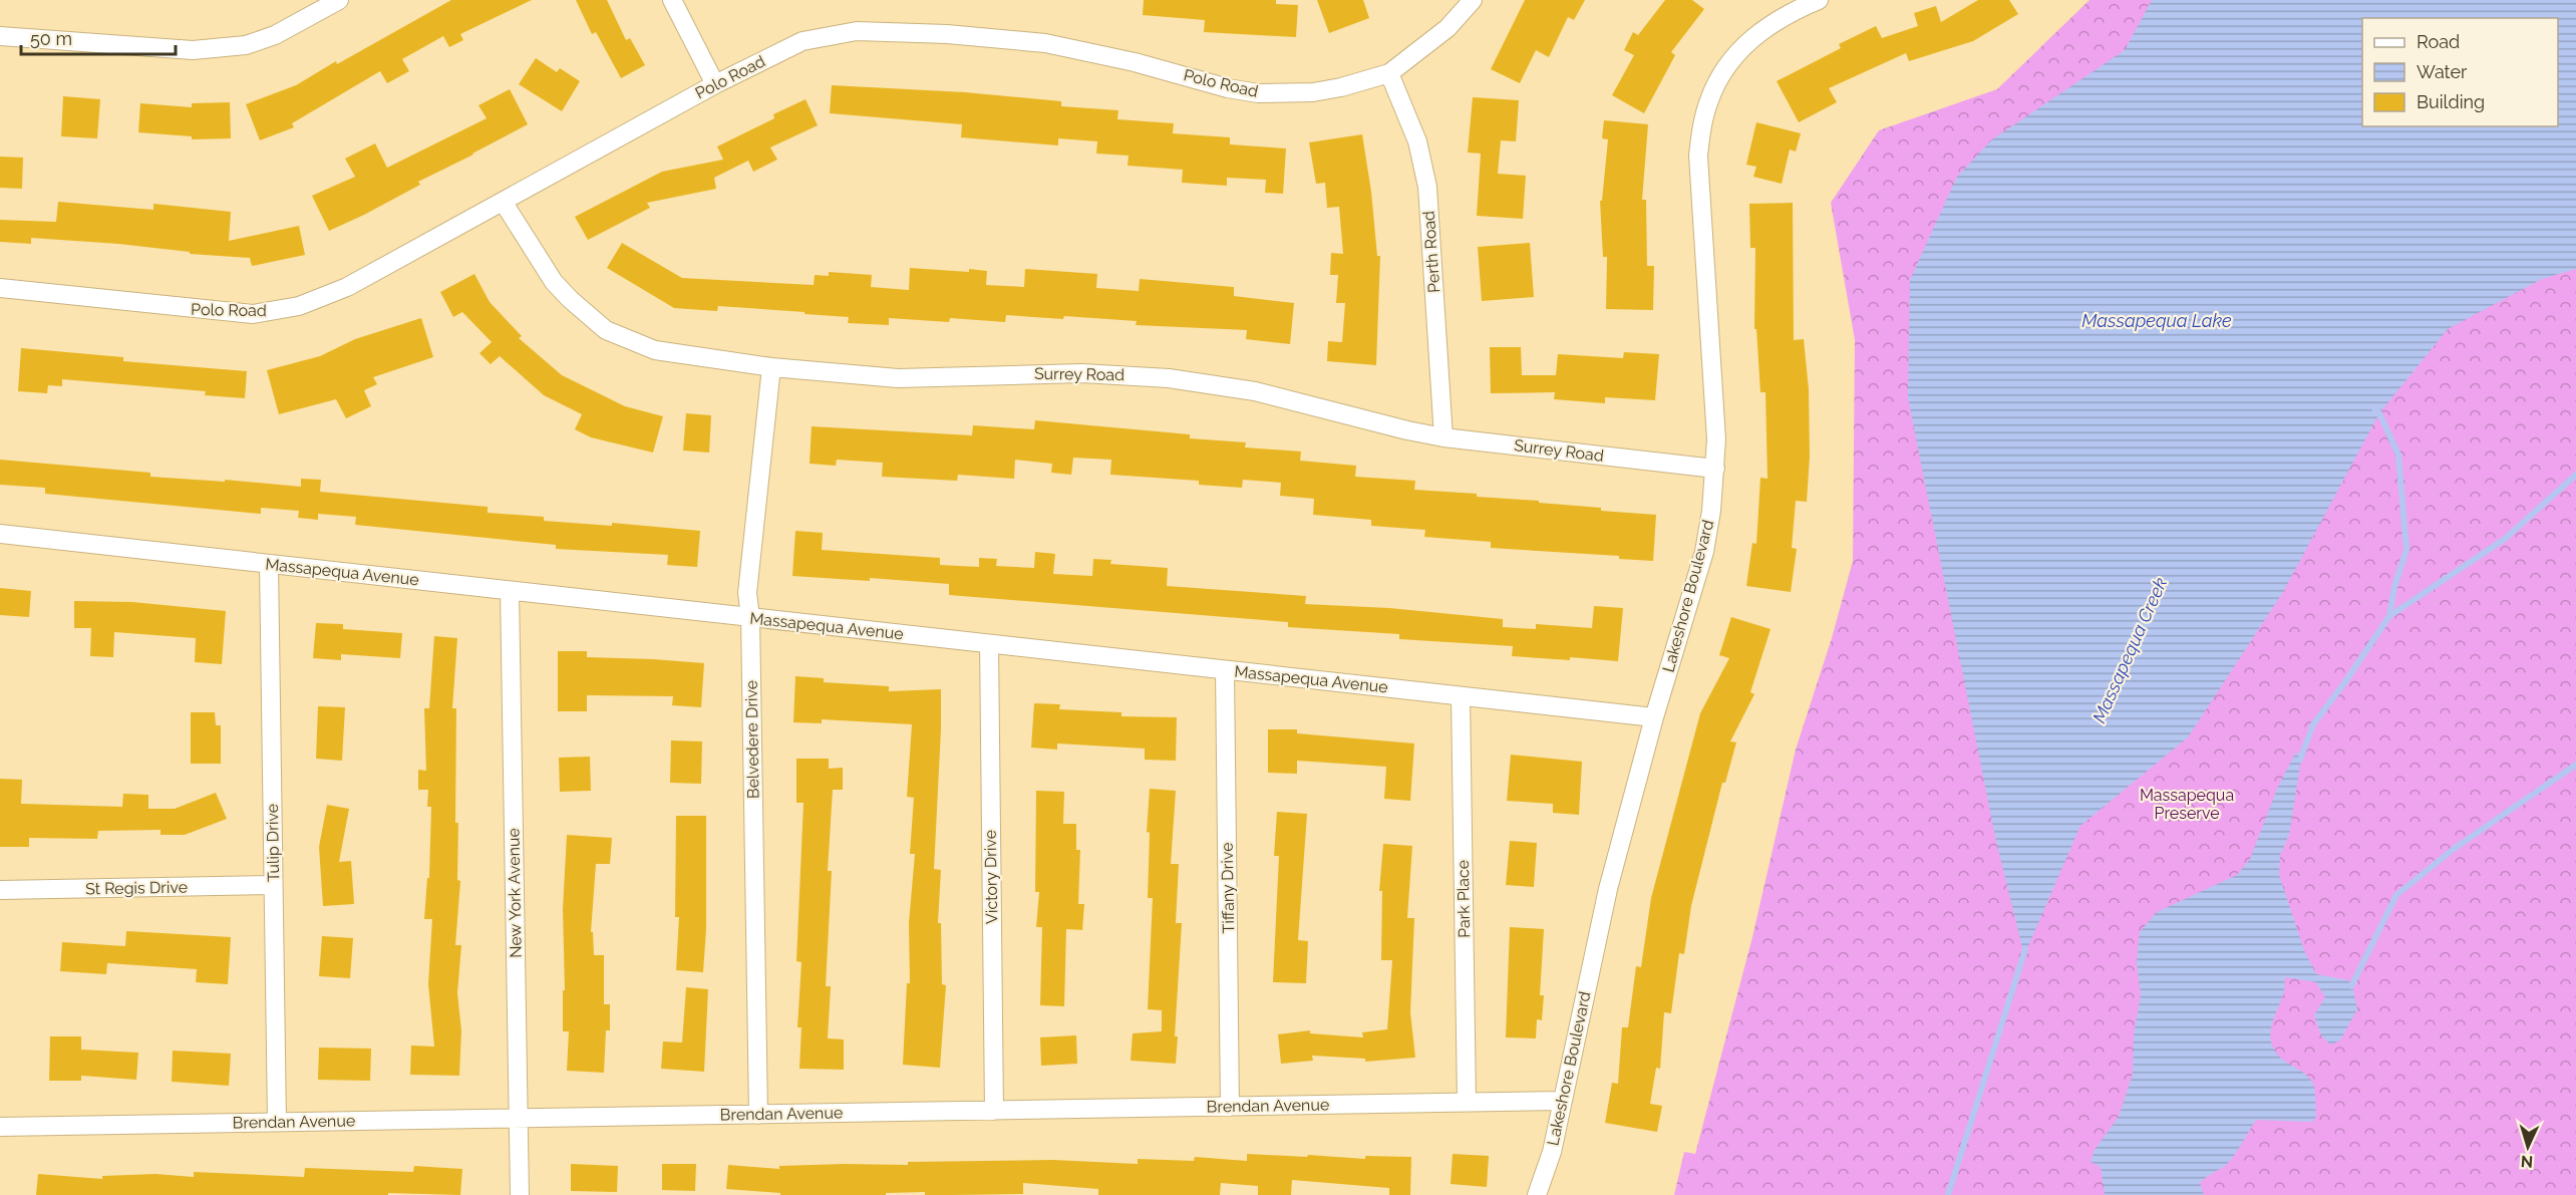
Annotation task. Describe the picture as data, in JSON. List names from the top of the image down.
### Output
{
  "streets": {
    "street": [
      "Polo Road",
      "Perth Road",
      "Surrey Road",
      "Massapequa Avenue",
      "Lakeshore Boulevard",
      "Belvedere Drive",
      "Tulip Drive",
      "Victory Drive",
      "St Regis Drive",
      "Tiffany Drive",
      "New York Avenue",
      "Park Place",
      "Brendan Avenue"
    ]
  },
  "crossings": [
    ["Polo Road", "Perth Road"],
    ["Polo Road", "Surrey Road"],
    ["Perth Road", "Surrey Road"],
    ["Surrey Road", "Lakeshore Boulevard"],
    ["Surrey Road", "Belvedere Drive"],
    ["Massapequa Avenue", "Lakeshore Boulevard"],
    ["Massapequa Avenue", "Belvedere Drive"],
    ["Massapequa Avenue", "Tulip Drive"],
    ["Massapequa Avenue", "Victory Drive"],
    ["Massapequa Avenue", "Tiffany Drive"],
    ["Massapequa Avenue", "New York Avenue"],
    ["Massapequa Avenue", "Park Place"],
    ["Lakeshore Boulevard", "Brendan Avenue"],
    ["Belvedere Drive", "Brendan Avenue"],
    ["Tulip Drive", "St Regis Drive"],
    ["Tulip Drive", "Brendan Avenue"],
    ["Victory Drive", "Brendan Avenue"],
    ["Tiffany Drive", "Brendan Avenue"],
    ["New York Avenue", "Brendan Avenue"],
    ["Park Place", "Brendan Avenue"]
  ],
  "water": ["Massapequa Lake", "Massapequa Creek"],
  "parks": ["Massapequa Preserve"],
  "legend": ["Road", "Water", "Building"],
  "scale_bar": "50 m",
  "north": "bottom"
}
